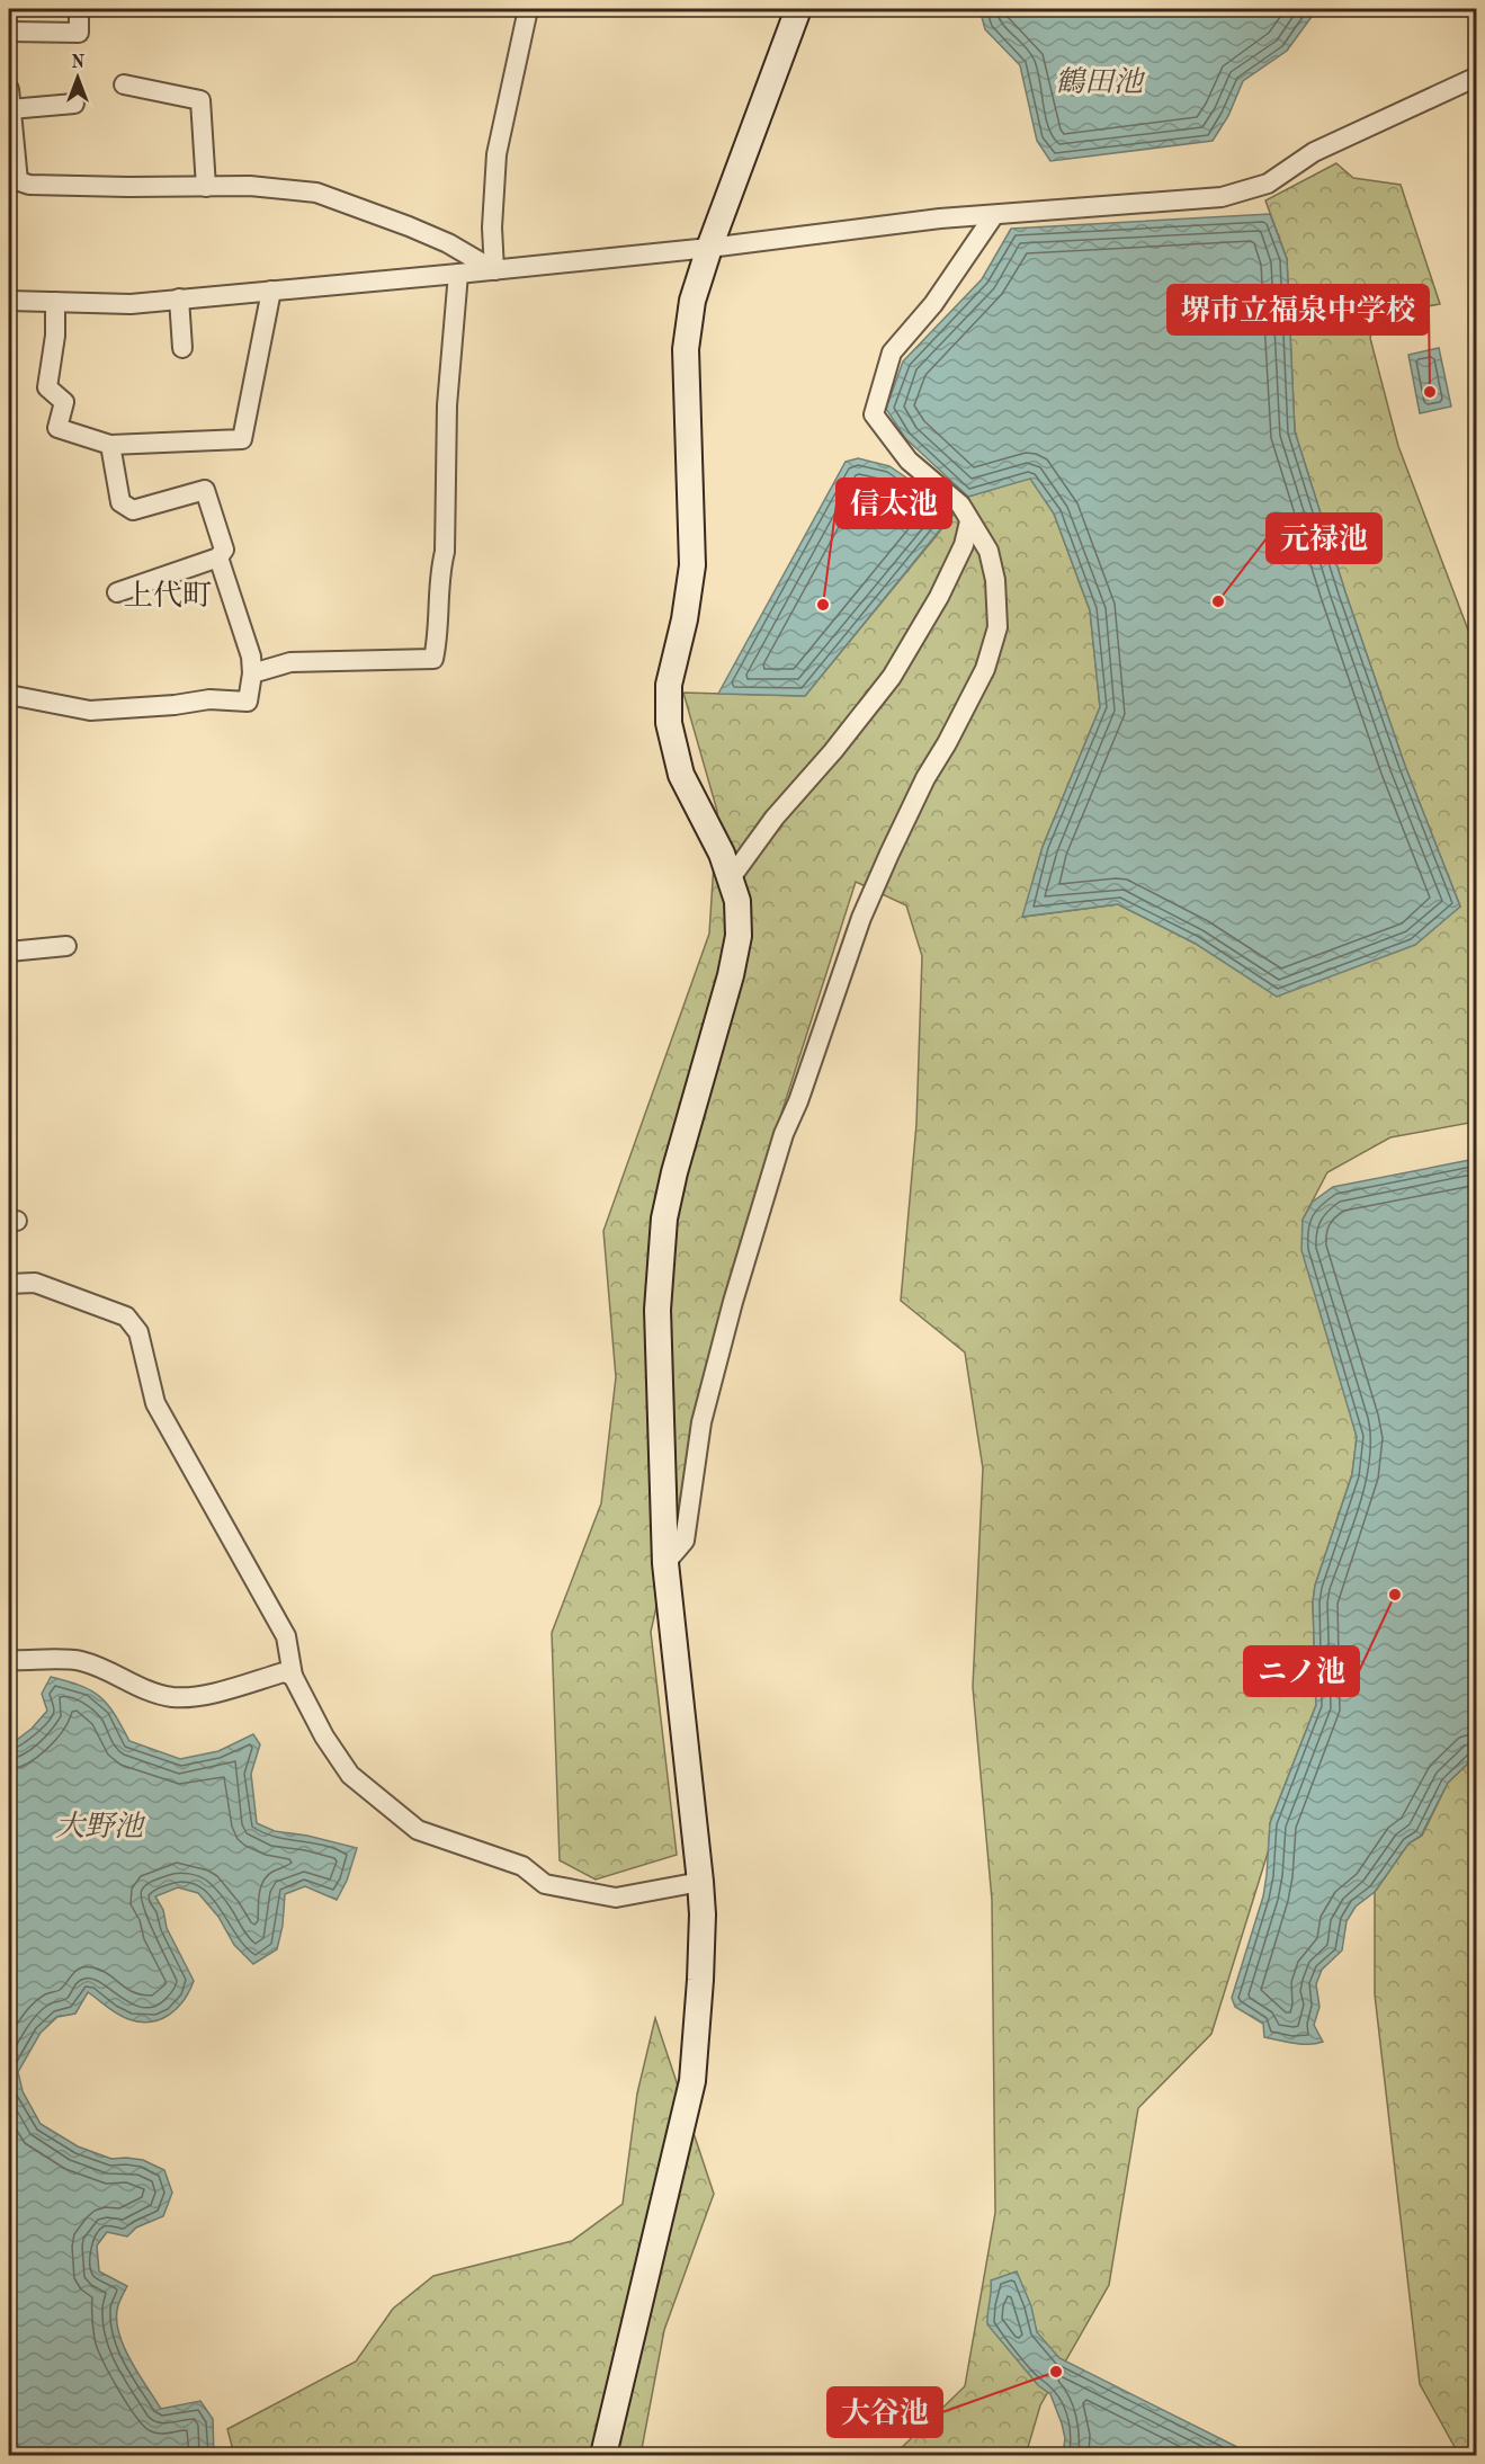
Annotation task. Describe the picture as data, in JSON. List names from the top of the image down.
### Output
{
  "districts": ["上代町"],
  "water": ["鶴田池", "大野池"],
  "places": [
    "堺市立福泉中学校",
    "元禄池",
    "信太池",
    "ニノ池",
    "大谷池"
  ],
  "north": "top"
}
